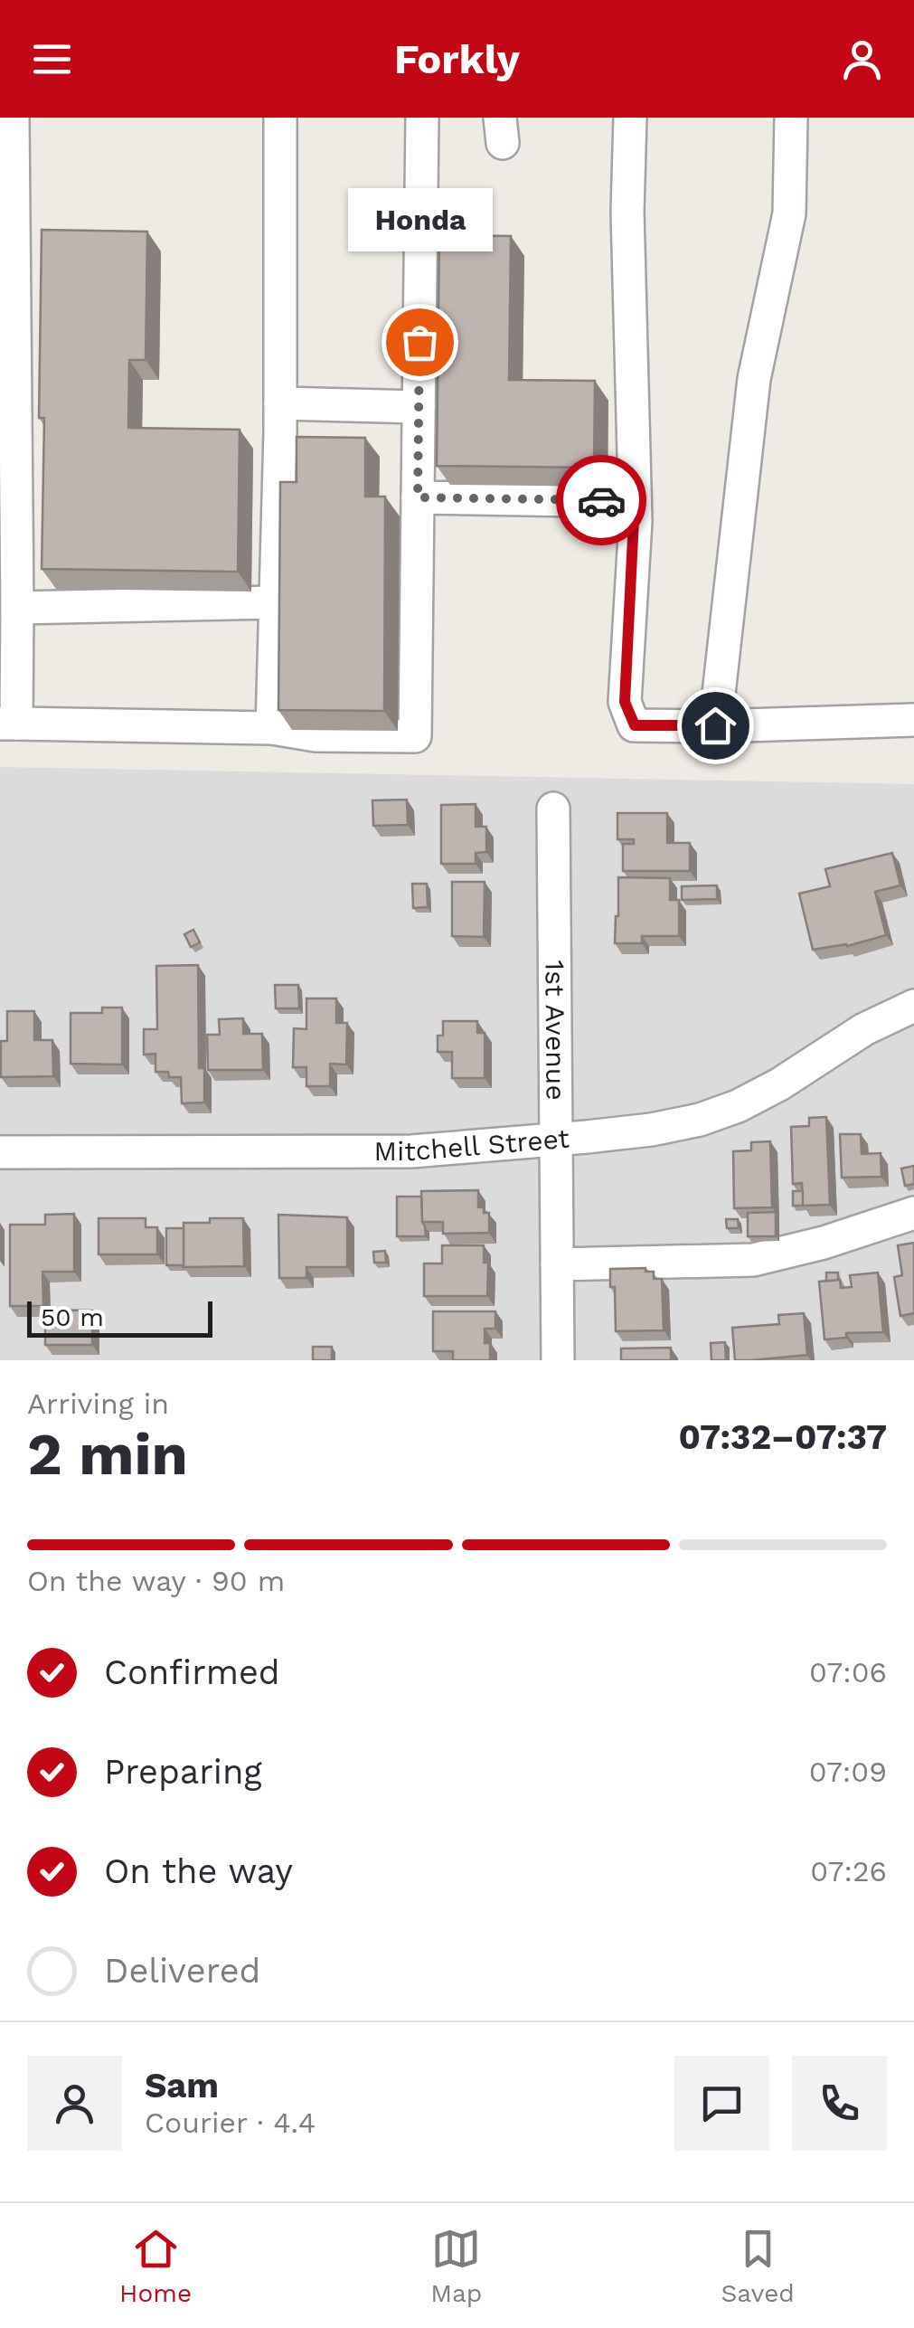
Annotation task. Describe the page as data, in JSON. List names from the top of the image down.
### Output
{
  "streets": {
    "street": ["1st Avenue", "Mitchell Street"]
  },
  "crossings": [
    ["1st Avenue", "Mitchell Street"]
  ],
  "places": ["Honda"],
  "scale_bar": "50 m",
  "page": {
    "header": "Forkly",
    "bubble": "Honda",
    "scale": "50 m",
    "heading": ["2 min", "Arriving in", "07:32–07:37"],
    "panel": ["Sam", "Courier · 4.4"],
    "bar": "On the way · 90 m",
    "list": [
      ["Confirmed", "07:06"],
      ["Preparing", "07:09"],
      ["On the way", "07:26"],
      "Delivered"
    ],
    "tabs": ["Home", "Map", "Saved"]
  }
}
